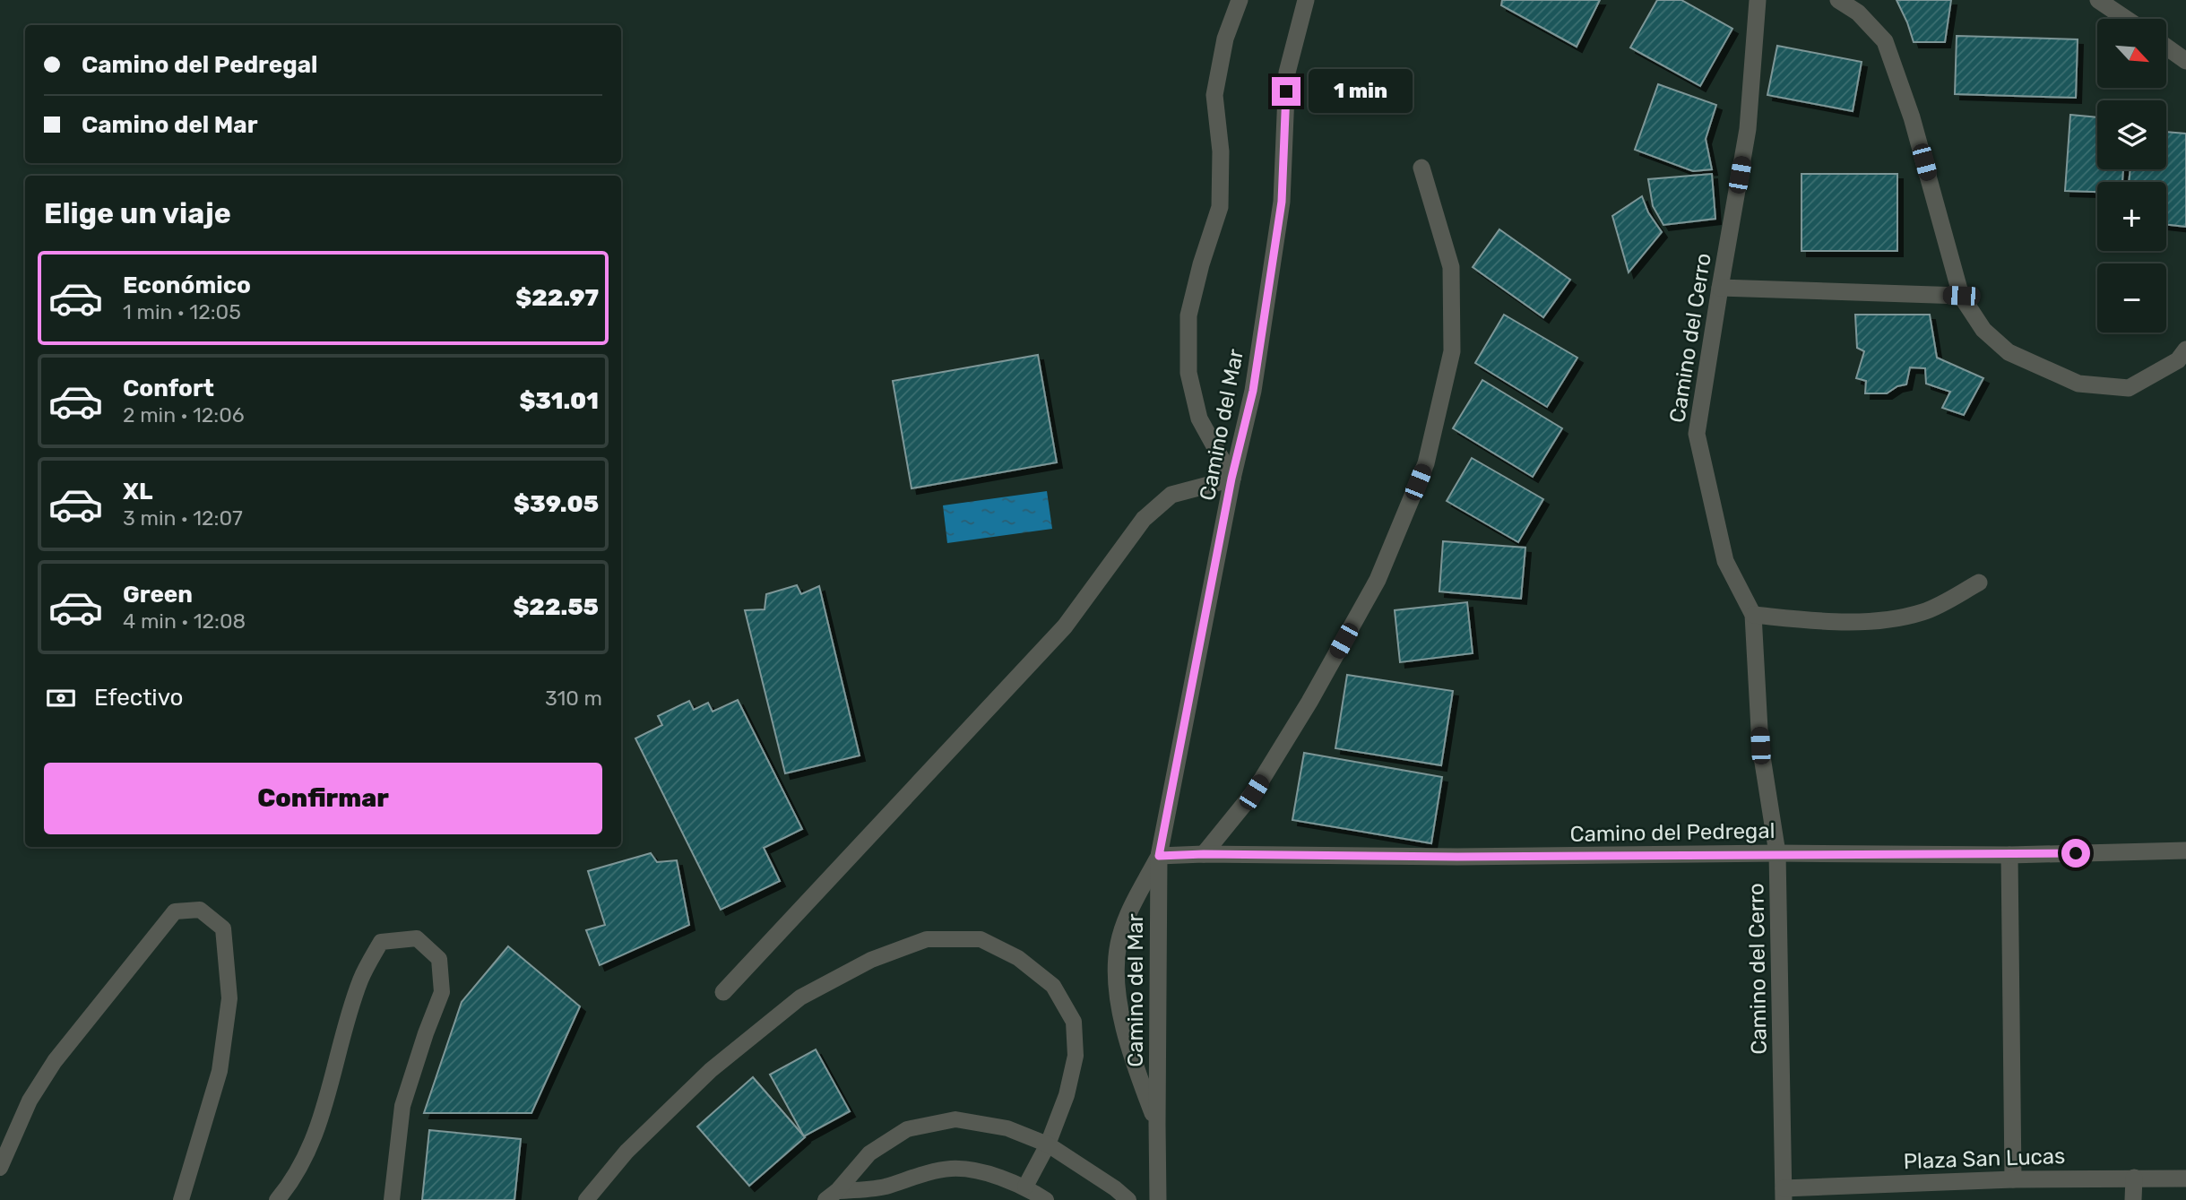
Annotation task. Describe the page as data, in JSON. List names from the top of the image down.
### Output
{
  "streets": {
    "street": [
      "Camino del Cerro",
      "Camino del Mar",
      "Camino del Pedregal",
      "Plaza San Lucas"
    ]
  },
  "crossings": [
    ["Camino del Cerro", "Camino del Pedregal"],
    ["Camino del Cerro", "Plaza San Lucas"],
    ["Camino del Mar", "Camino del Pedregal"]
  ],
  "north": "bottom right",
  "page": {
    "map_buttons": ["+", "−"],
    "banner": ["Camino del Pedregal", "Camino del Mar"],
    "bubble": "1 min",
    "heading": "Elige un viaje",
    "list": [
      {
        "name": "Económico",
        "note": "1 min · 12:05",
        "value": "$22.97"
      },
      {
        "name": "Confort",
        "note": "2 min · 12:06",
        "value": "$31.01"
      },
      {
        "name": "XL",
        "note": "3 min · 12:07",
        "value": "$39.05"
      },
      {
        "name": "Green",
        "note": "4 min · 12:08",
        "value": "$22.55"
      }
    ],
    "pay": ["Efectivo", "310 m"],
    "buttons": "Confirmar"
  }
}
